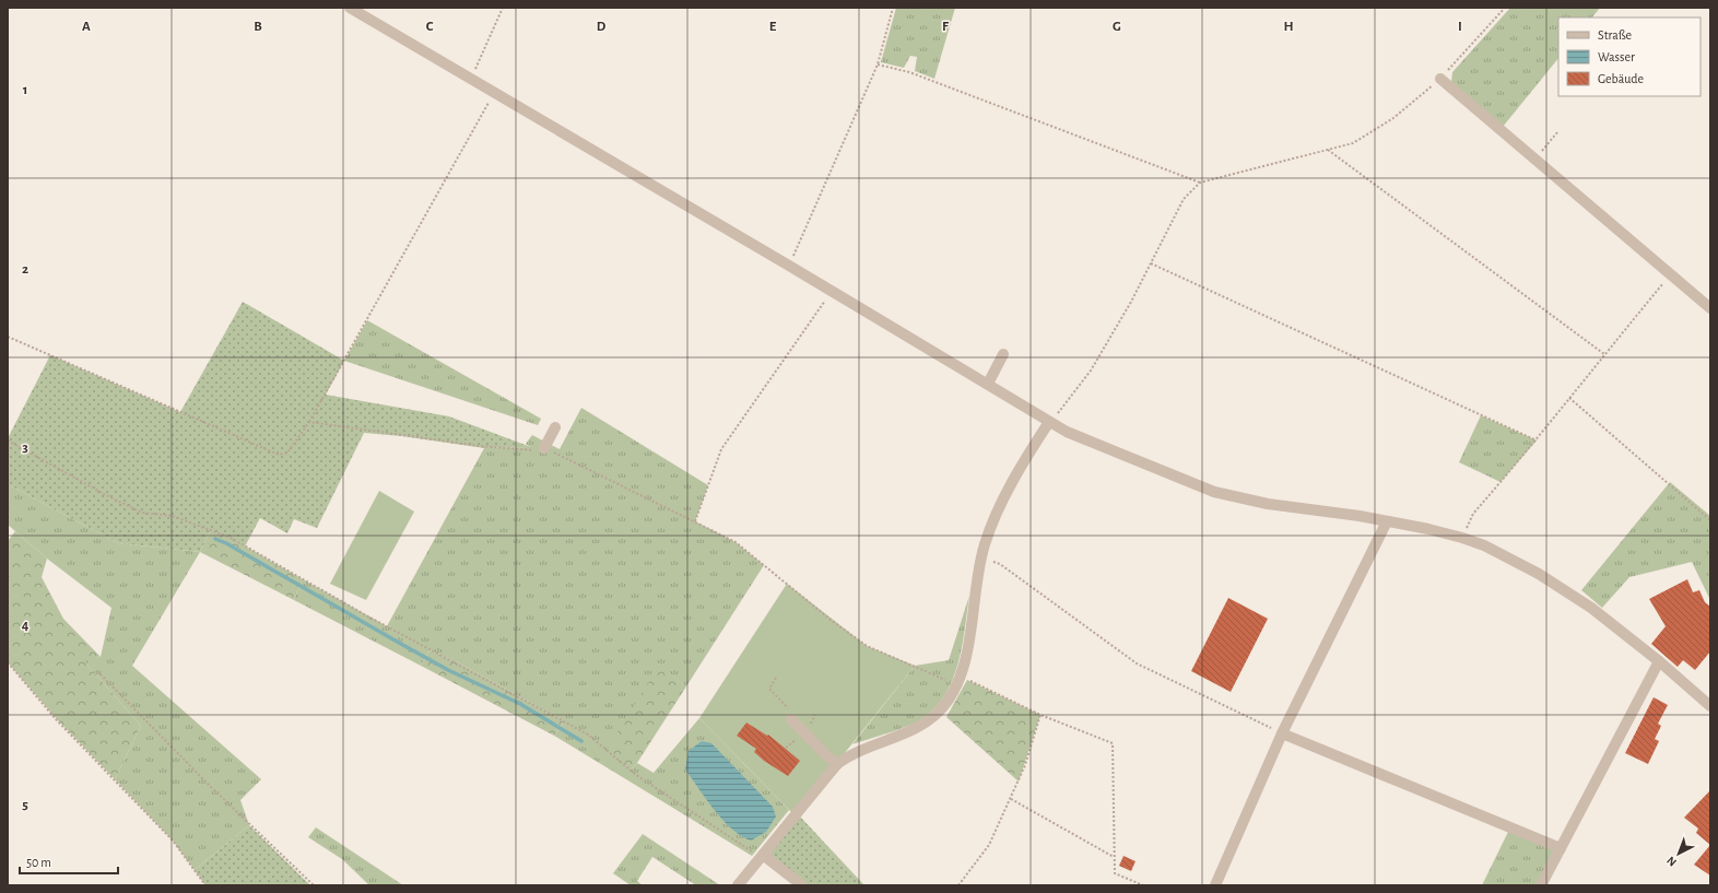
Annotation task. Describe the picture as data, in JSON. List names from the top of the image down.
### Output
{
  "legend": ["Straße", "Wasser", "Gebäude"],
  "scale_bar": "50 m",
  "north": "bottom left",
  "grid": {
    "columns": [
      "A",
      "B",
      "C",
      "D",
      "E",
      "F",
      "G",
      "H",
      "I"
    ],
    "rows": [
      "1",
      "2",
      "3",
      "4",
      "5"
    ]
  }
}
